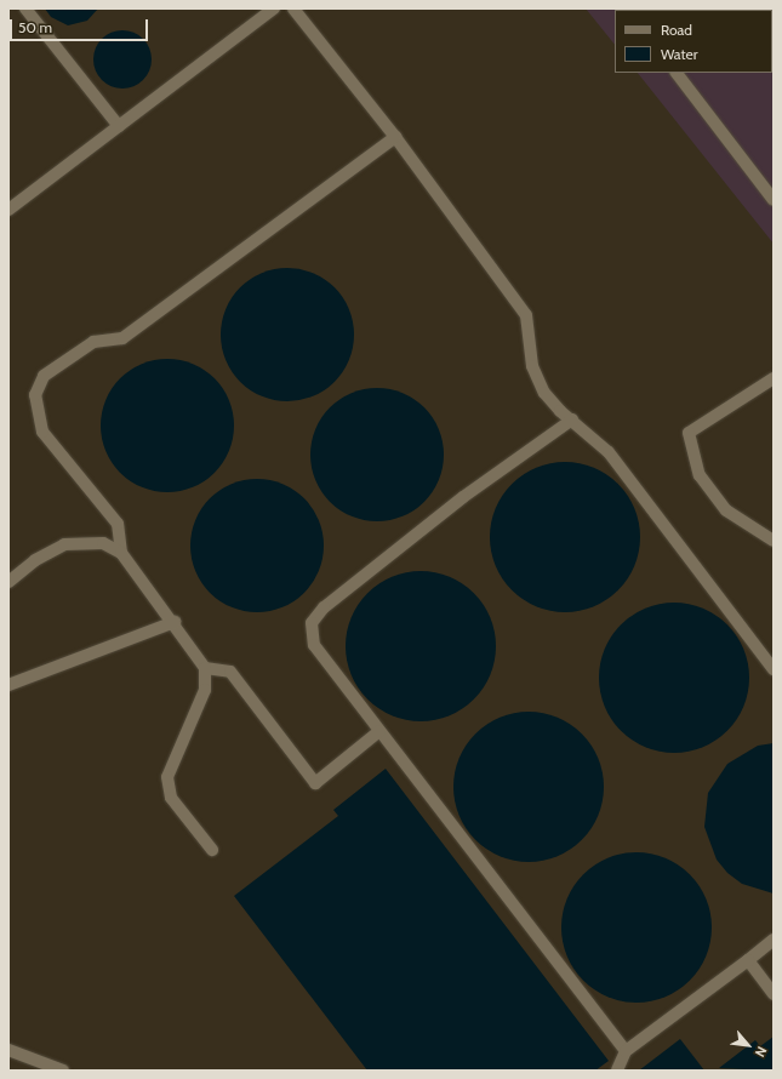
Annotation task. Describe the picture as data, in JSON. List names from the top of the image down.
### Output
{
  "legend": ["Road", "Water"],
  "scale_bar": "50 m",
  "north": "bottom right"
}
